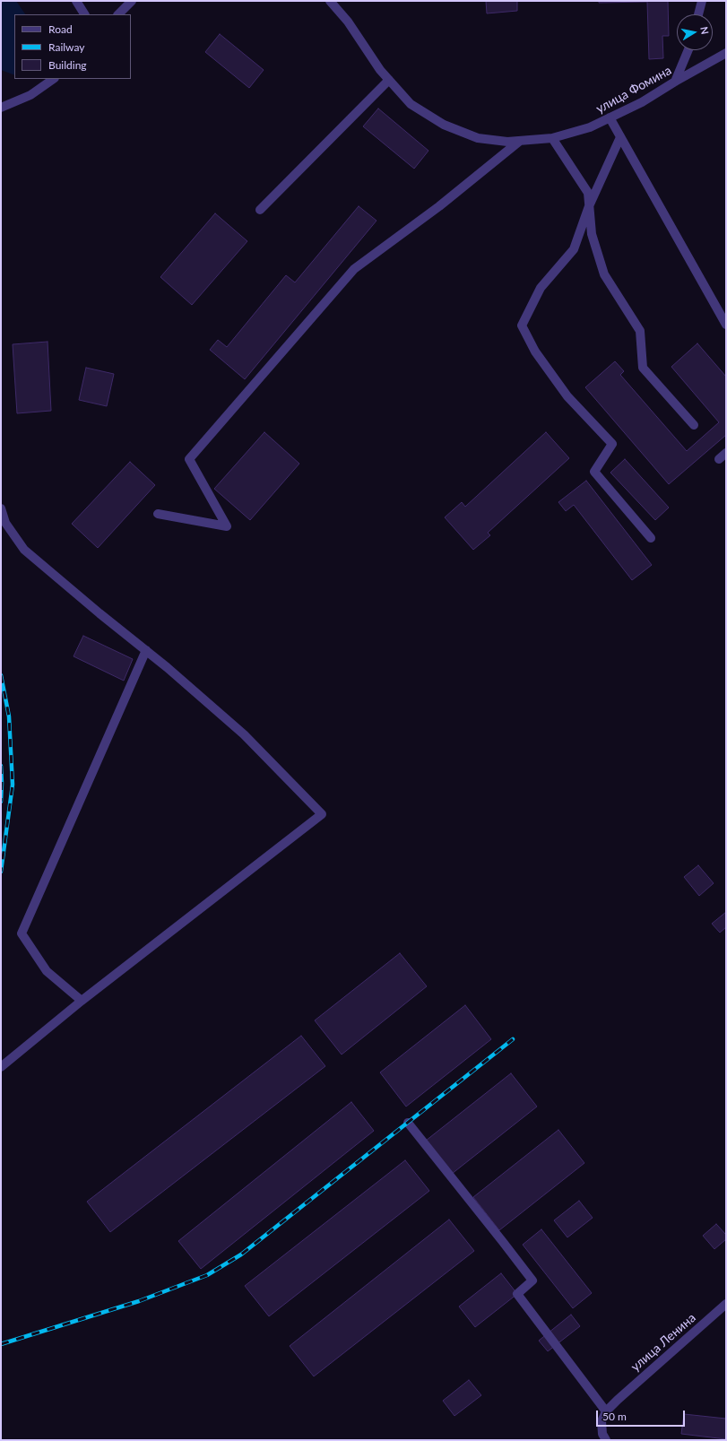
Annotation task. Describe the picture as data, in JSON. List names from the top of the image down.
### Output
{
  "streets": {
    "street": ["улица Фомина", "улица Ленина"]
  },
  "legend": ["Road", "Railway", "Building"],
  "scale_bar": "50 m",
  "north": "right"
}
